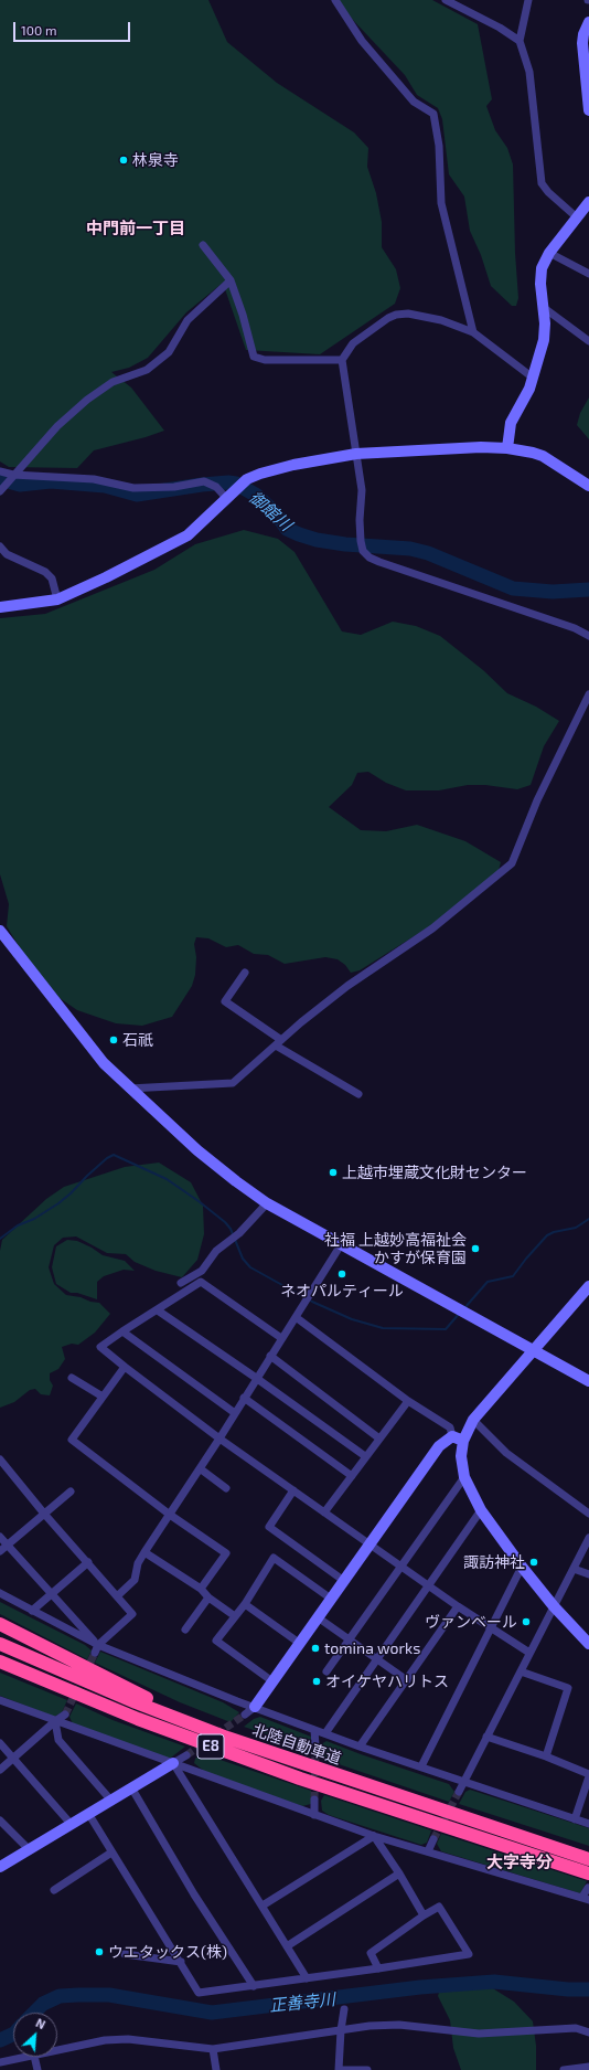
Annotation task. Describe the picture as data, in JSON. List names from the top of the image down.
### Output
{
  "streets": {
    "highway": ["北陸自動車道", "E8"]
  },
  "districts": ["中門前一丁目", "大字寺分"],
  "water": ["御館川", "正善寺川"],
  "places": [
    "林泉寺",
    "石祇",
    "上越市埋蔵文化財センター",
    "社福 上越妙高福祉会 かすが保育園",
    "ネオパルティール",
    "諏訪神社",
    "ヴァンベール",
    "tomina works",
    "オイケヤハリトス",
    "ウエタックス(株)"
  ],
  "scale_bar": "100 m",
  "north": "top right"
}
